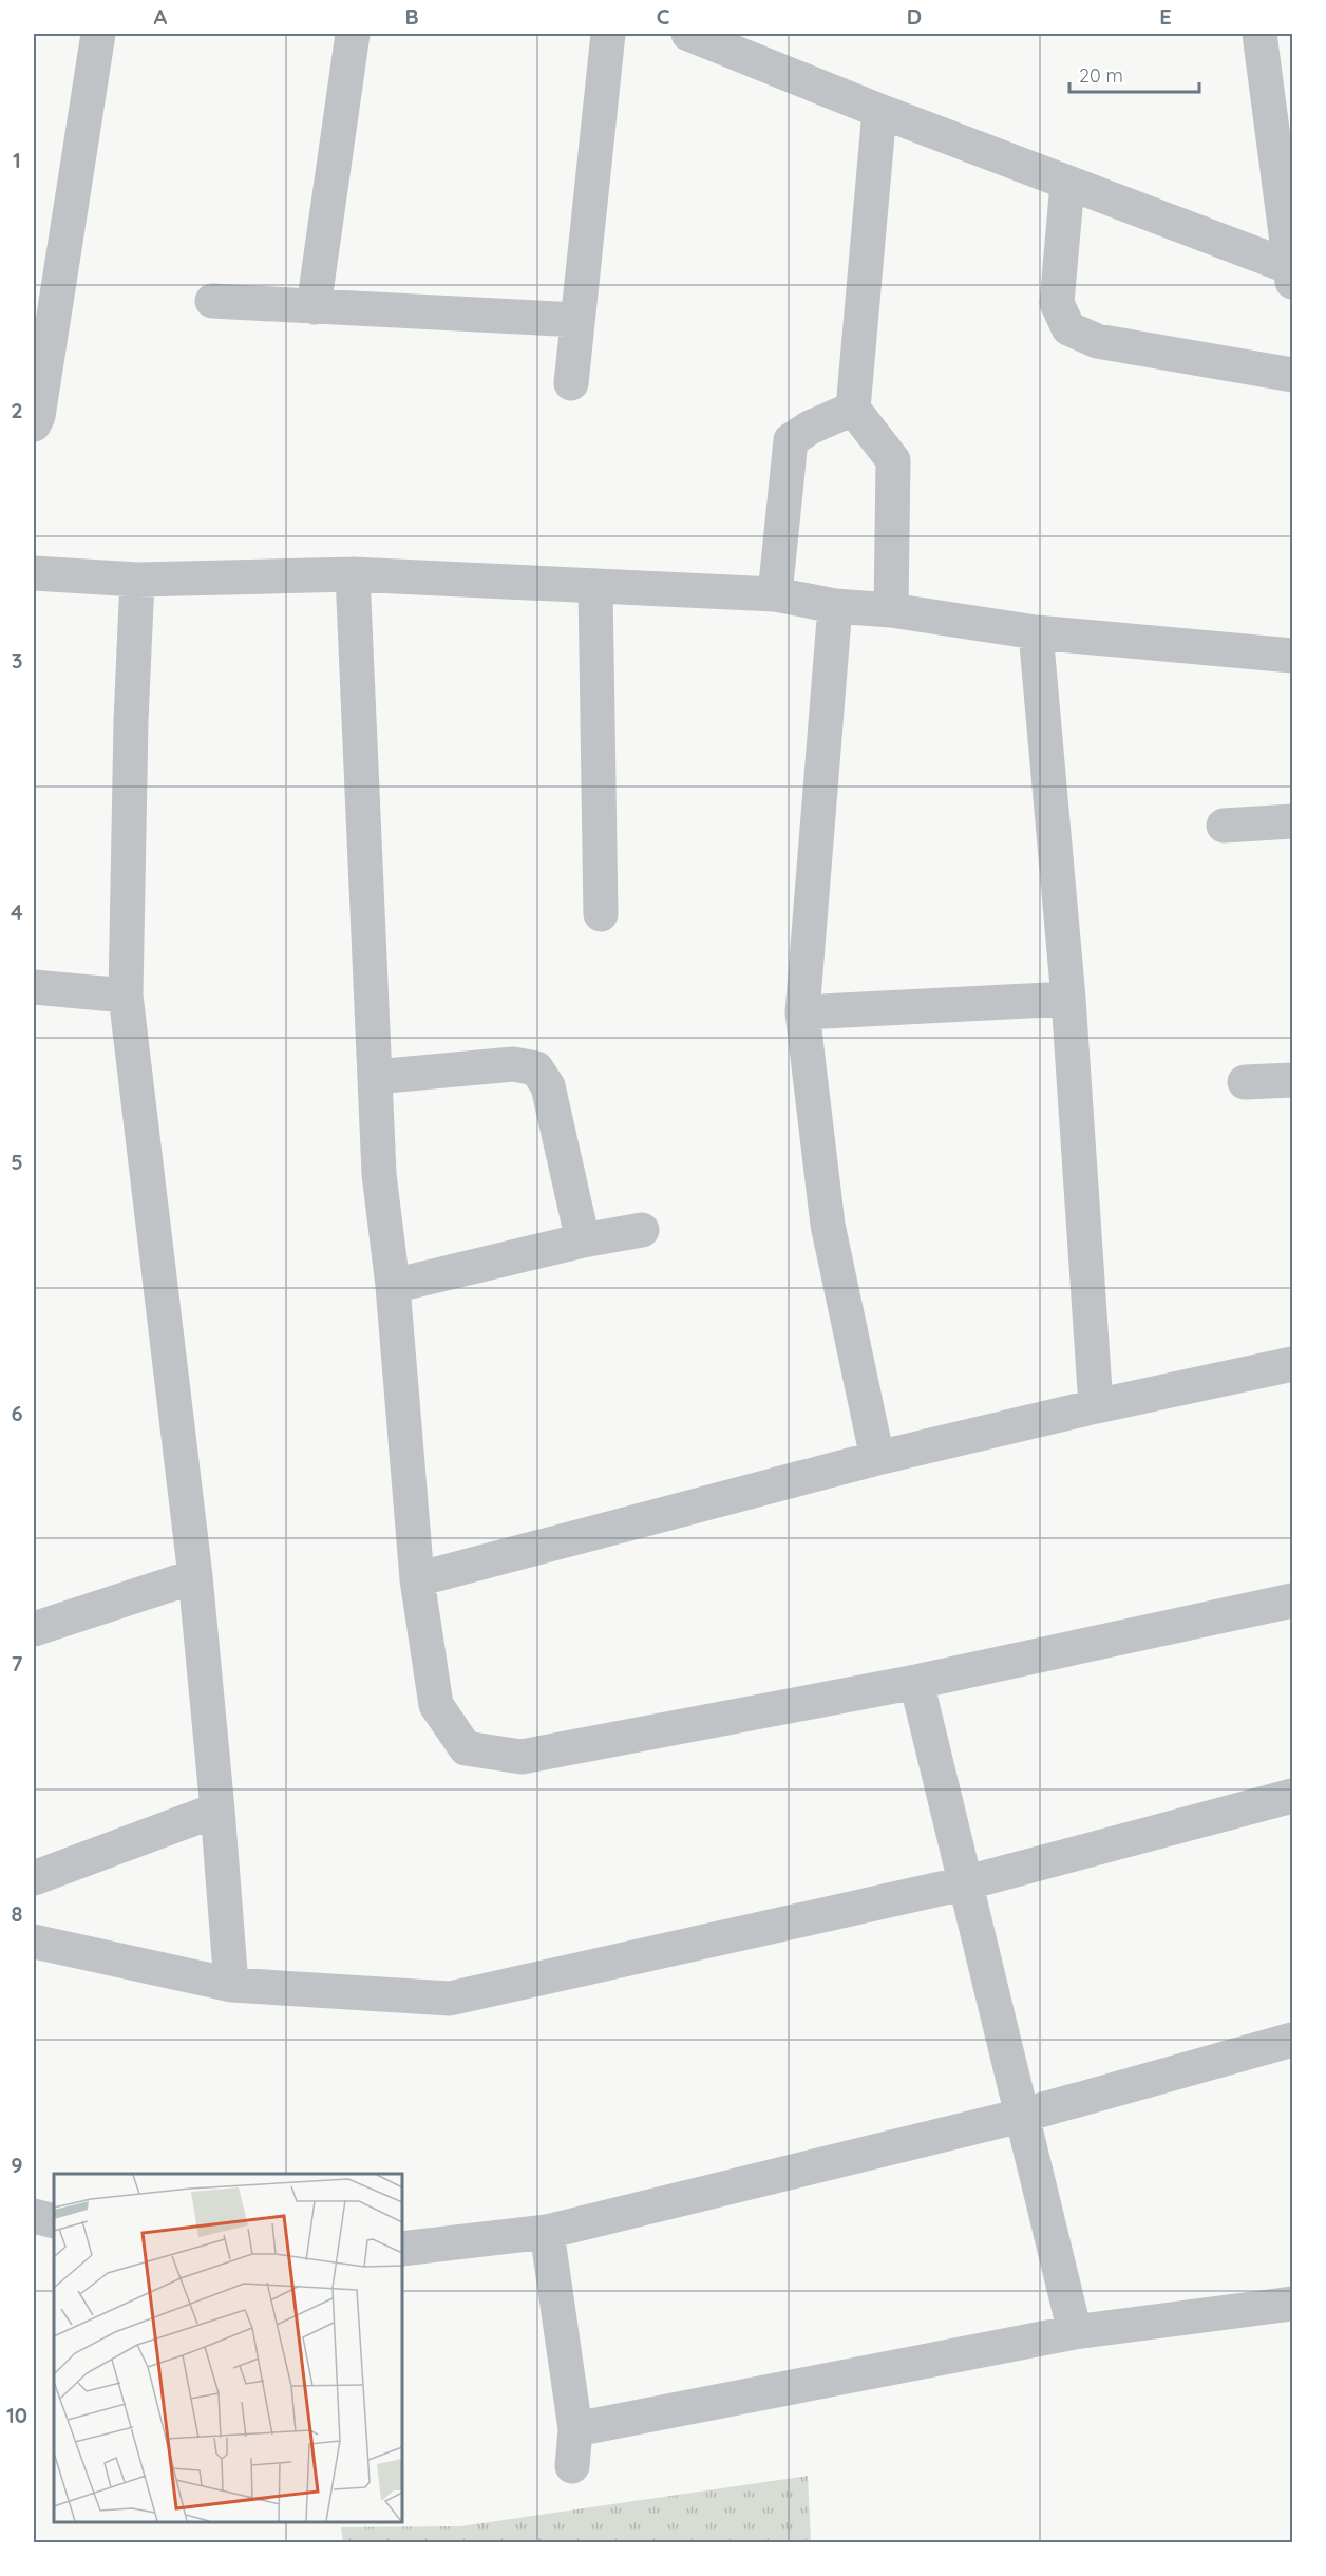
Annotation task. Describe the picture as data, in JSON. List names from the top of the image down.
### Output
{
  "scale_bar": "20 m",
  "grid": {
    "columns": [
      "A",
      "B",
      "C",
      "D",
      "E"
    ],
    "rows": [
      "1",
      "2",
      "3",
      "4",
      "5",
      "6",
      "7",
      "8",
      "9",
      "10"
    ]
  }
}
